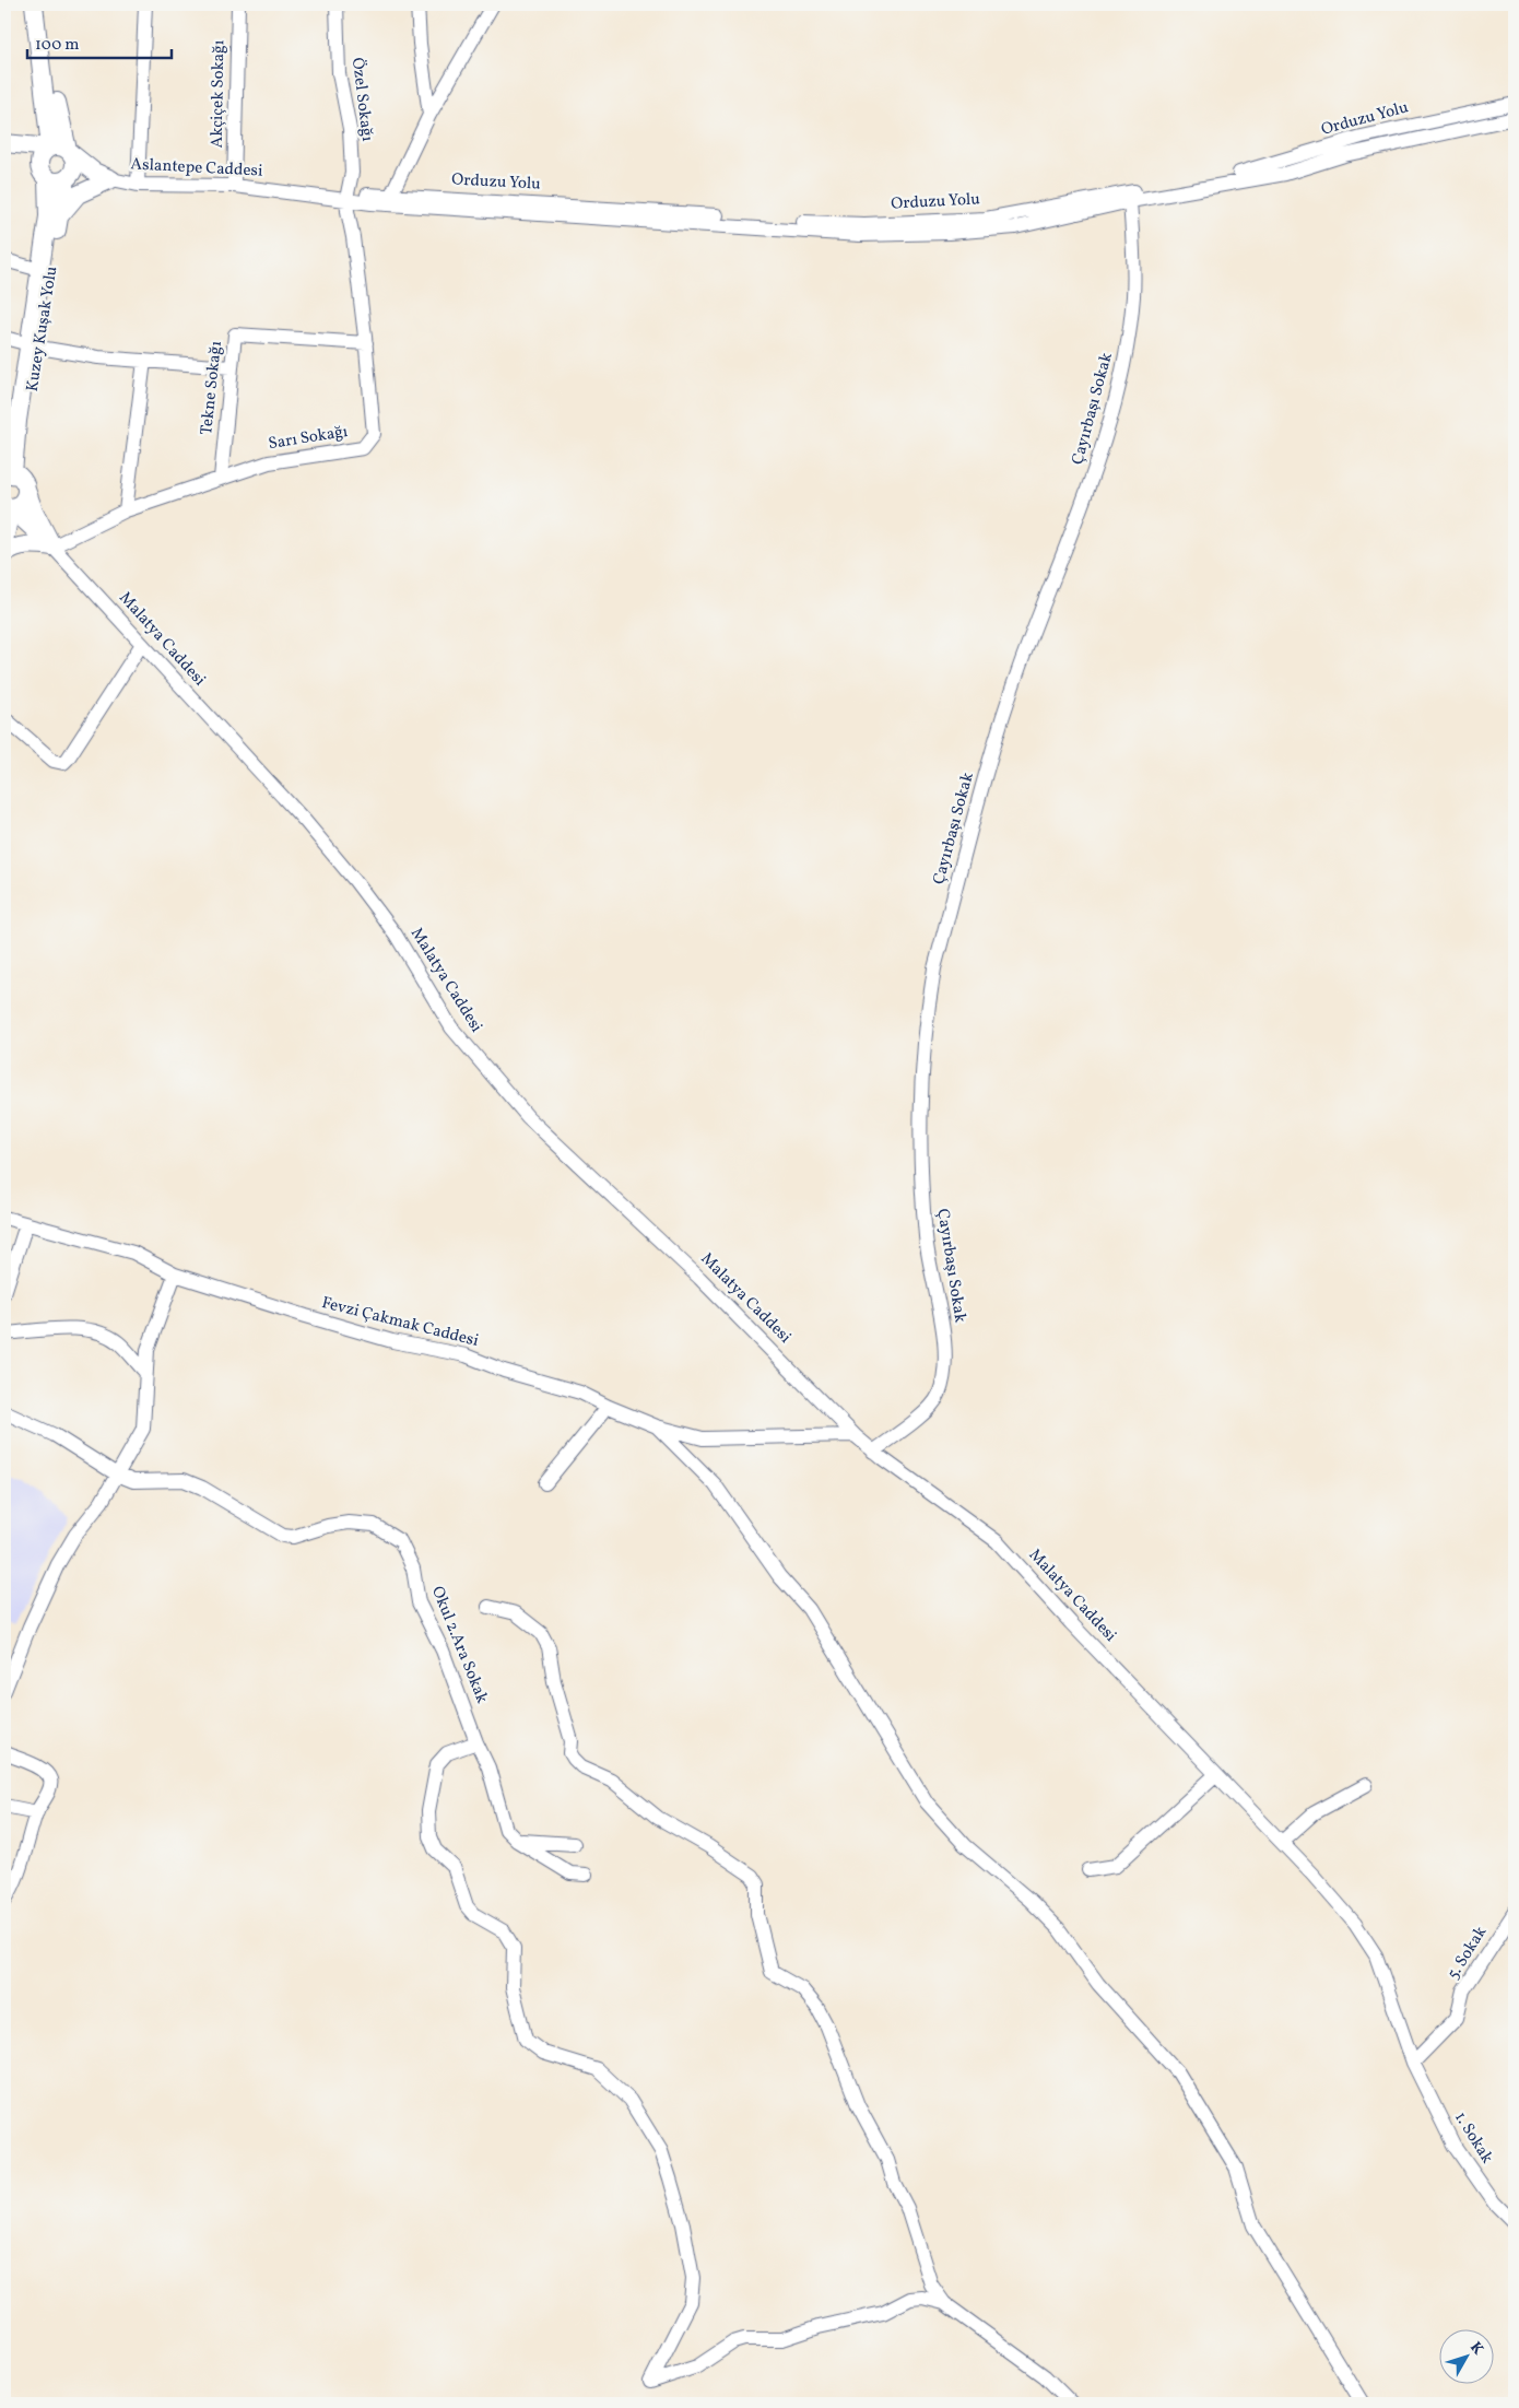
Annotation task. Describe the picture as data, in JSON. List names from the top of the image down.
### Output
{
  "streets": {
    "main road": ["Kuzey Kuşak Yolu"],
    "street": [
      "Akçiçek Sokağı",
      "Özel Sokağı",
      "Orduzu Yolu",
      "Aslantepe Caddesi",
      "Tekne Sokağı",
      "Çayırbaşı Sokak",
      "Sarı Sokağı",
      "Malatya Caddesi",
      "Fevzi Çakmak Caddesi",
      "Okul 2.Ara Sokak",
      "5. Sokak",
      "1. Sokak"
    ]
  },
  "crossings": [
    ["Akçiçek Sokağı", "Aslantepe Caddesi"],
    ["Özel Sokağı", "Orduzu Yolu"],
    ["Özel Sokağı", "Aslantepe Caddesi"],
    ["Özel Sokağı", "Sarı Sokağı"],
    ["Orduzu Yolu", "Aslantepe Caddesi"],
    ["Orduzu Yolu", "Sarı Sokağı"],
    ["Aslantepe Caddesi", "Sarı Sokağı"],
    ["Tekne Sokağı", "Sarı Sokağı"],
    ["Çayırbaşı Sokak", "Malatya Caddesi"],
    ["Sarı Sokağı", "Malatya Caddesi"],
    ["Malatya Caddesi", "Fevzi Çakmak Caddesi"],
    ["Malatya Caddesi", "5. Sokak"],
    ["Malatya Caddesi", "1. Sokak"],
    ["5. Sokak", "1. Sokak"]
  ],
  "scale_bar": "100 m",
  "north": "top right"
}
